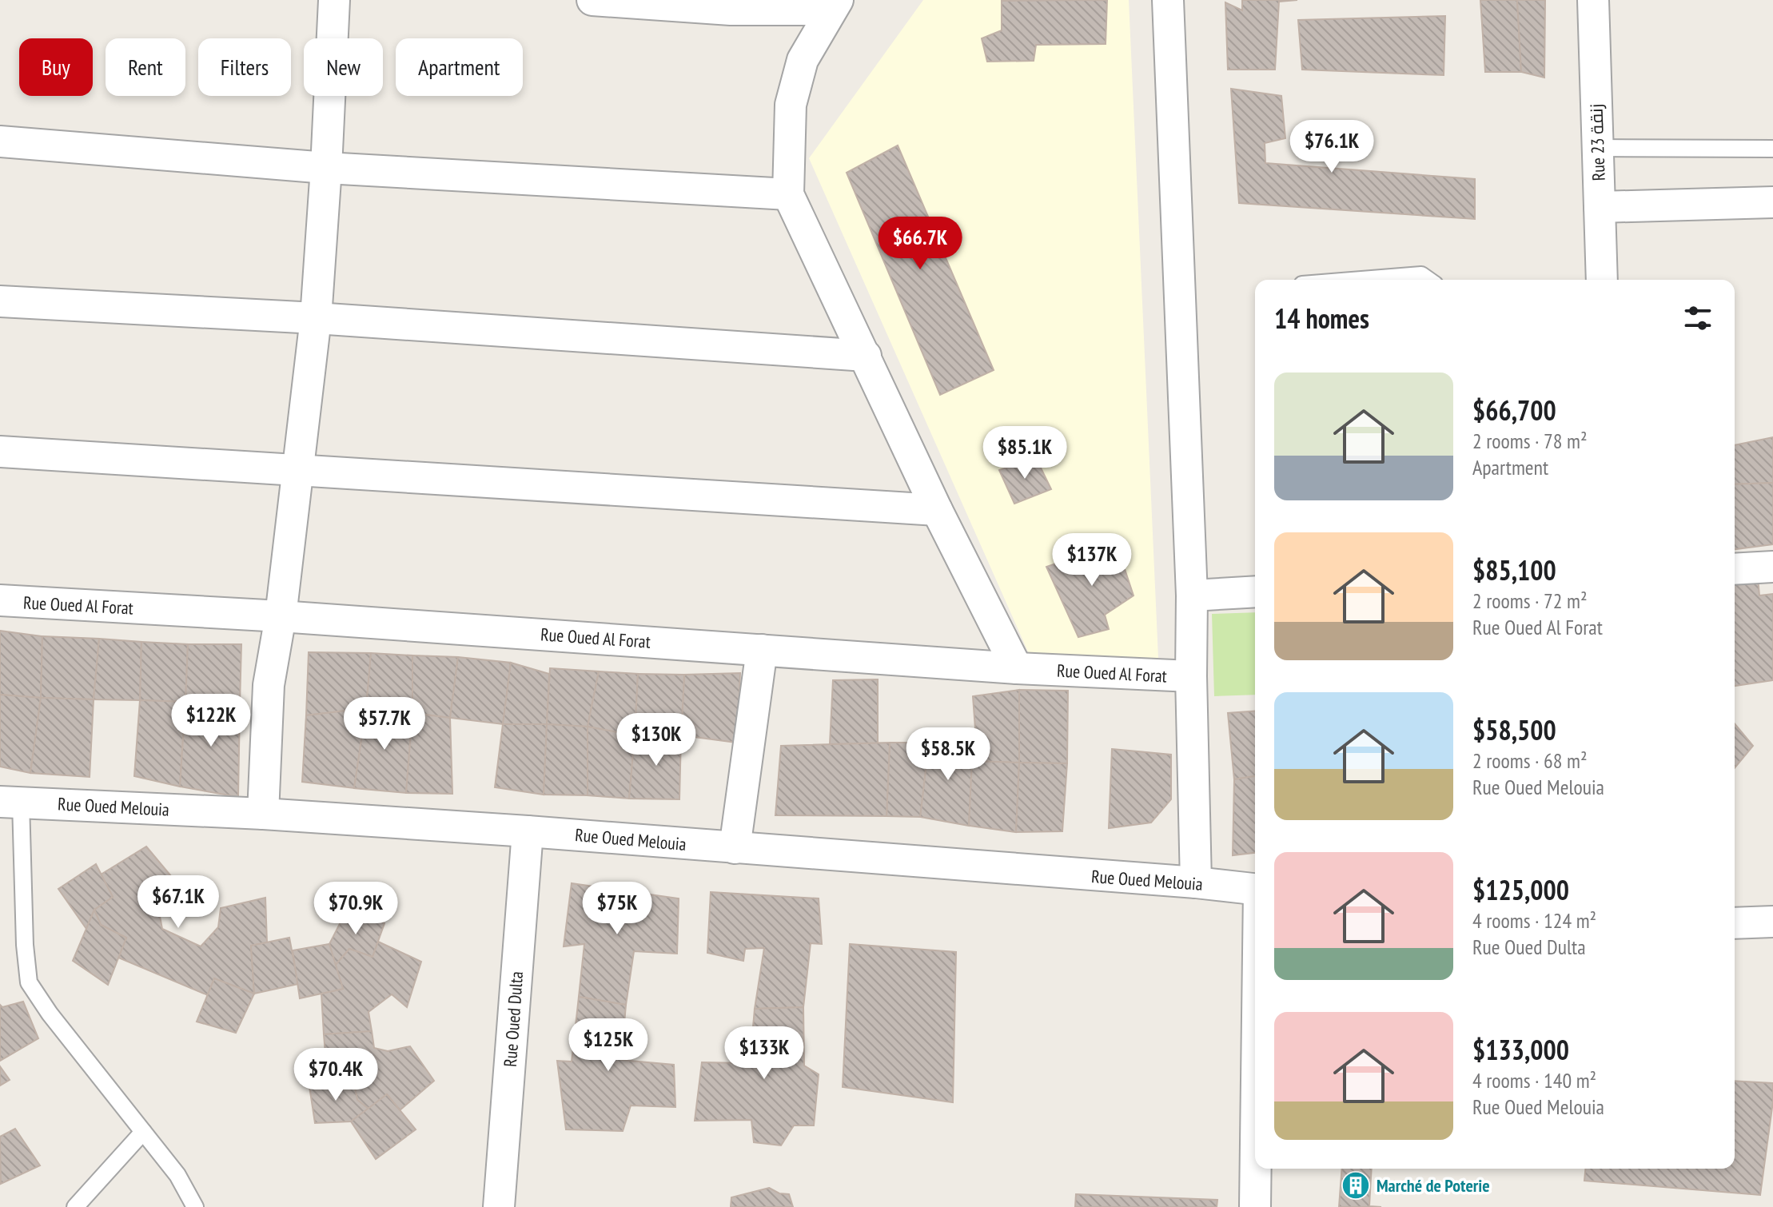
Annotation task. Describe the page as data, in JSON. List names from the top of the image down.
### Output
{
  "streets": {
    "street": [
      "Rue 23 زنقة",
      "Rue Oued Al Forat",
      "Rue Oued Melouia",
      "Rue Oued Dulta"
    ]
  },
  "crossings": [
    ["Rue Oued Melouia", "Rue Oued Dulta"]
  ],
  "places": {
    "building": ["Marché de Poterie"]
  },
  "page": {
    "chip": [
      "Buy",
      "Rent",
      "Filters",
      "New",
      "Apartment"
    ],
    "price": [
      "$76.1K",
      "$66.7K",
      "$85.1K",
      "$137K",
      "$122K",
      "$57.7K",
      "$130K",
      "$58.5K",
      "$67.1K",
      "$70.9K",
      "$75K",
      "$125K",
      "$133K",
      "$70.4K"
    ],
    "heading": "14 homes",
    "list": [
      {
        "name": "$66,700",
        "note": "2 rooms · 78 m² · Apartment"
      },
      {
        "name": "$85,100",
        "note": "2 rooms · 72 m² · Rue Oued Al Forat"
      },
      {
        "name": "$58,500",
        "note": "2 rooms · 68 m² · Rue Oued Melouia"
      },
      {
        "name": "$125,000",
        "note": "4 rooms · 124 m² · Rue Oued Dulta"
      },
      {
        "name": "$133,000",
        "note": "4 rooms · 140 m² · Rue Oued Melouia"
      }
    ]
  }
}
